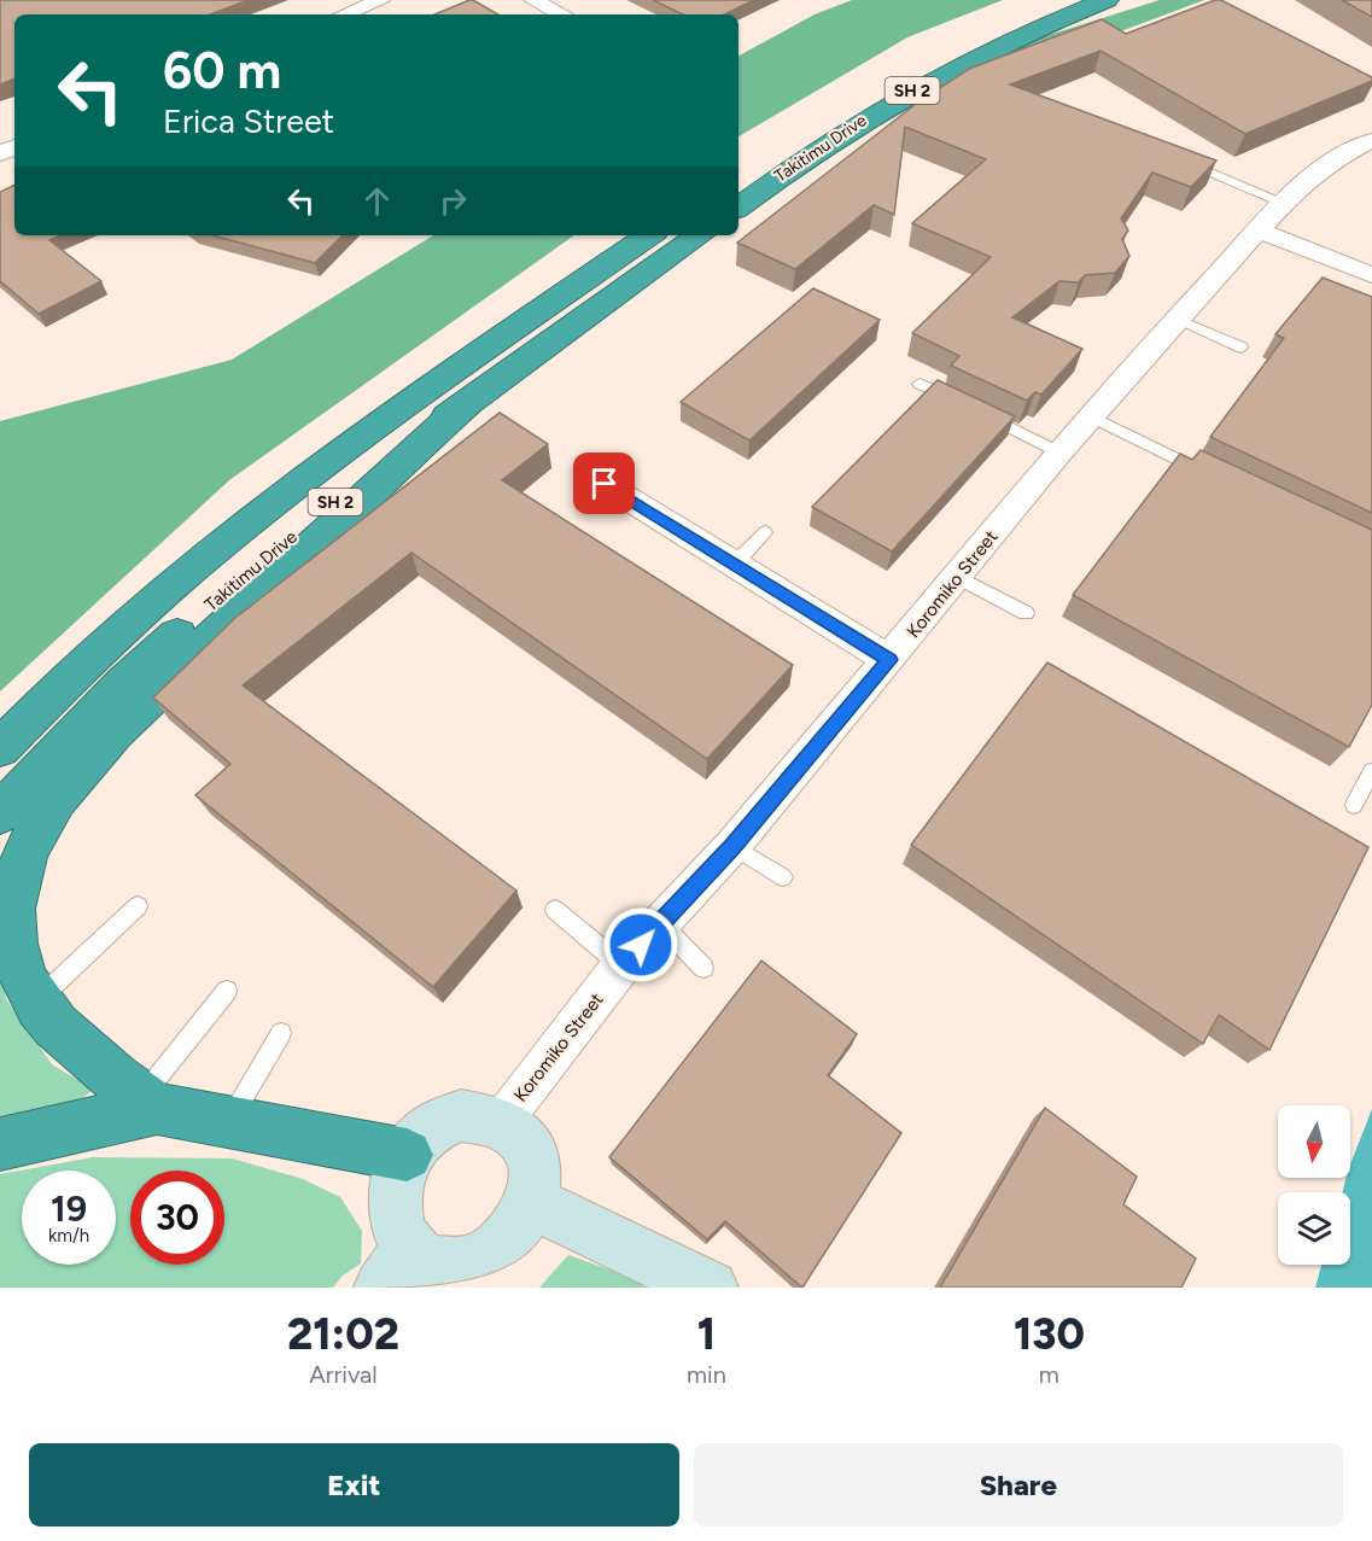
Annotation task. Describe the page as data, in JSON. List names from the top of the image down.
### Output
{
  "streets": {
    "highway": ["SH 2", "Takitimu Drive"],
    "street": ["Koromiko Street"]
  },
  "north": "bottom",
  "page": {
    "turn": ["60 m", "Erica Street"],
    "speed": "19 km/h",
    "limit": "30",
    "eta": [
      "21:02",
      "Arrival",
      "1",
      "min",
      "130",
      "m"
    ],
    "buttons": ["Exit", "Share"]
  }
}
